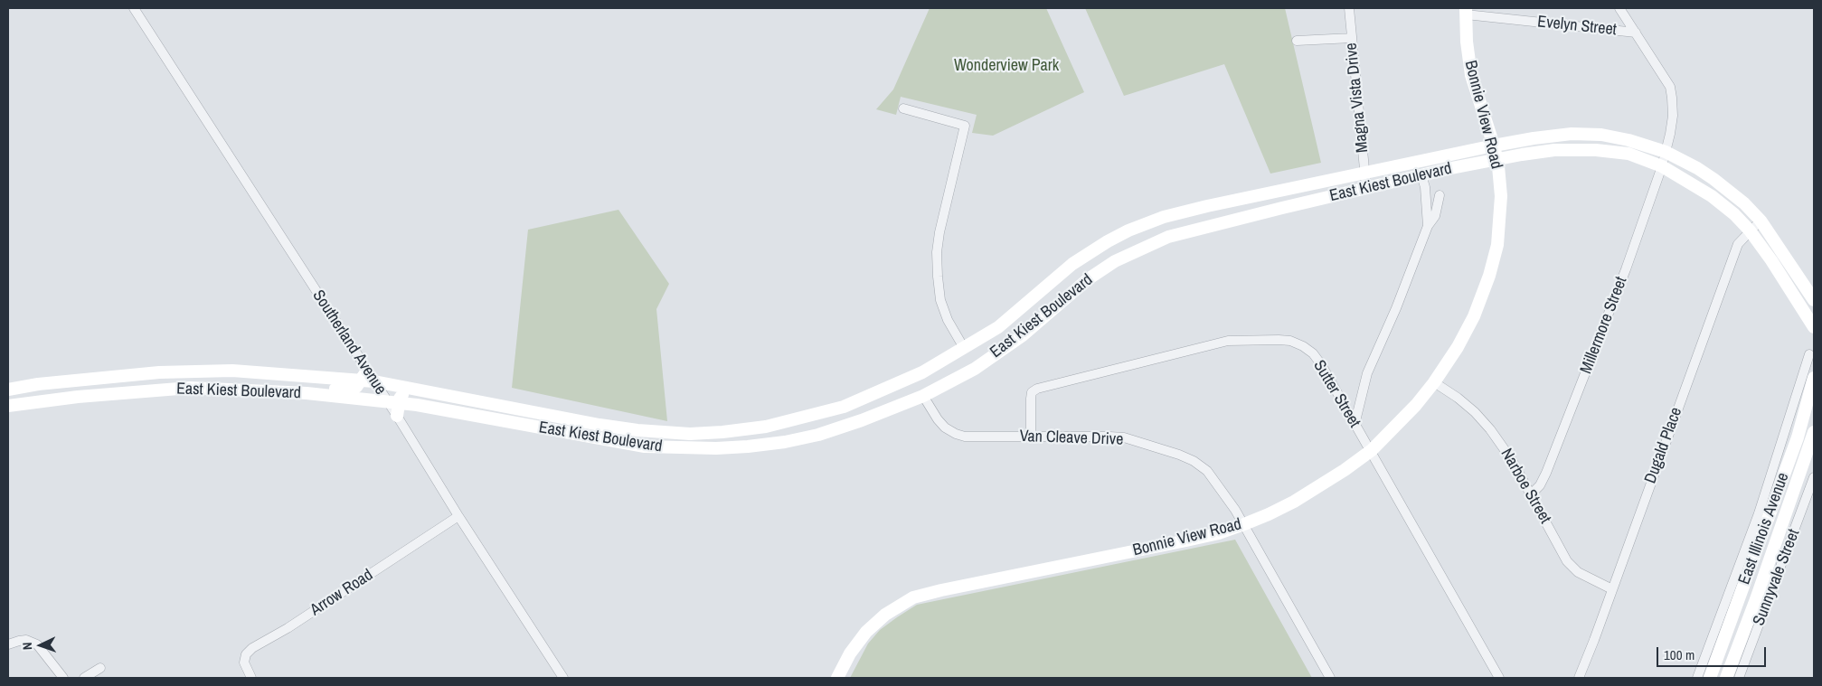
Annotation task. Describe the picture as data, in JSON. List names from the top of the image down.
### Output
{
  "streets": {
    "main road": ["Bonnie View Road", "East Kiest Boulevard", "East Illinois Avenue"],
    "street": [
      "Evelyn Street",
      "Magna Vista Drive",
      "Millermore Street",
      "Southerland Avenue",
      "Sutter Street",
      "Van Cleave Drive",
      "Dugald Place",
      "Narboe Street",
      "Sunnyvale Street",
      "Arrow Road"
    ]
  },
  "crossings": [
    ["Evelyn Street", "Bonnie View Road"],
    ["Evelyn Street", "Millermore Street"],
    ["Magna Vista Drive", "East Kiest Boulevard"],
    ["Bonnie View Road", "East Kiest Boulevard"],
    ["Bonnie View Road", "Sutter Street"],
    ["Bonnie View Road", "Van Cleave Drive"],
    ["Bonnie View Road", "Narboe Street"],
    ["East Kiest Boulevard", "Millermore Street"],
    ["East Kiest Boulevard", "Southerland Avenue"],
    ["East Kiest Boulevard", "Van Cleave Drive"],
    ["East Kiest Boulevard", "Dugald Place"],
    ["Millermore Street", "Narboe Street"],
    ["Sutter Street", "Van Cleave Drive"],
    ["Dugald Place", "Narboe Street"]
  ],
  "parks": ["Wonderview Park"],
  "scale_bar": "100 m",
  "north": "left"
}
